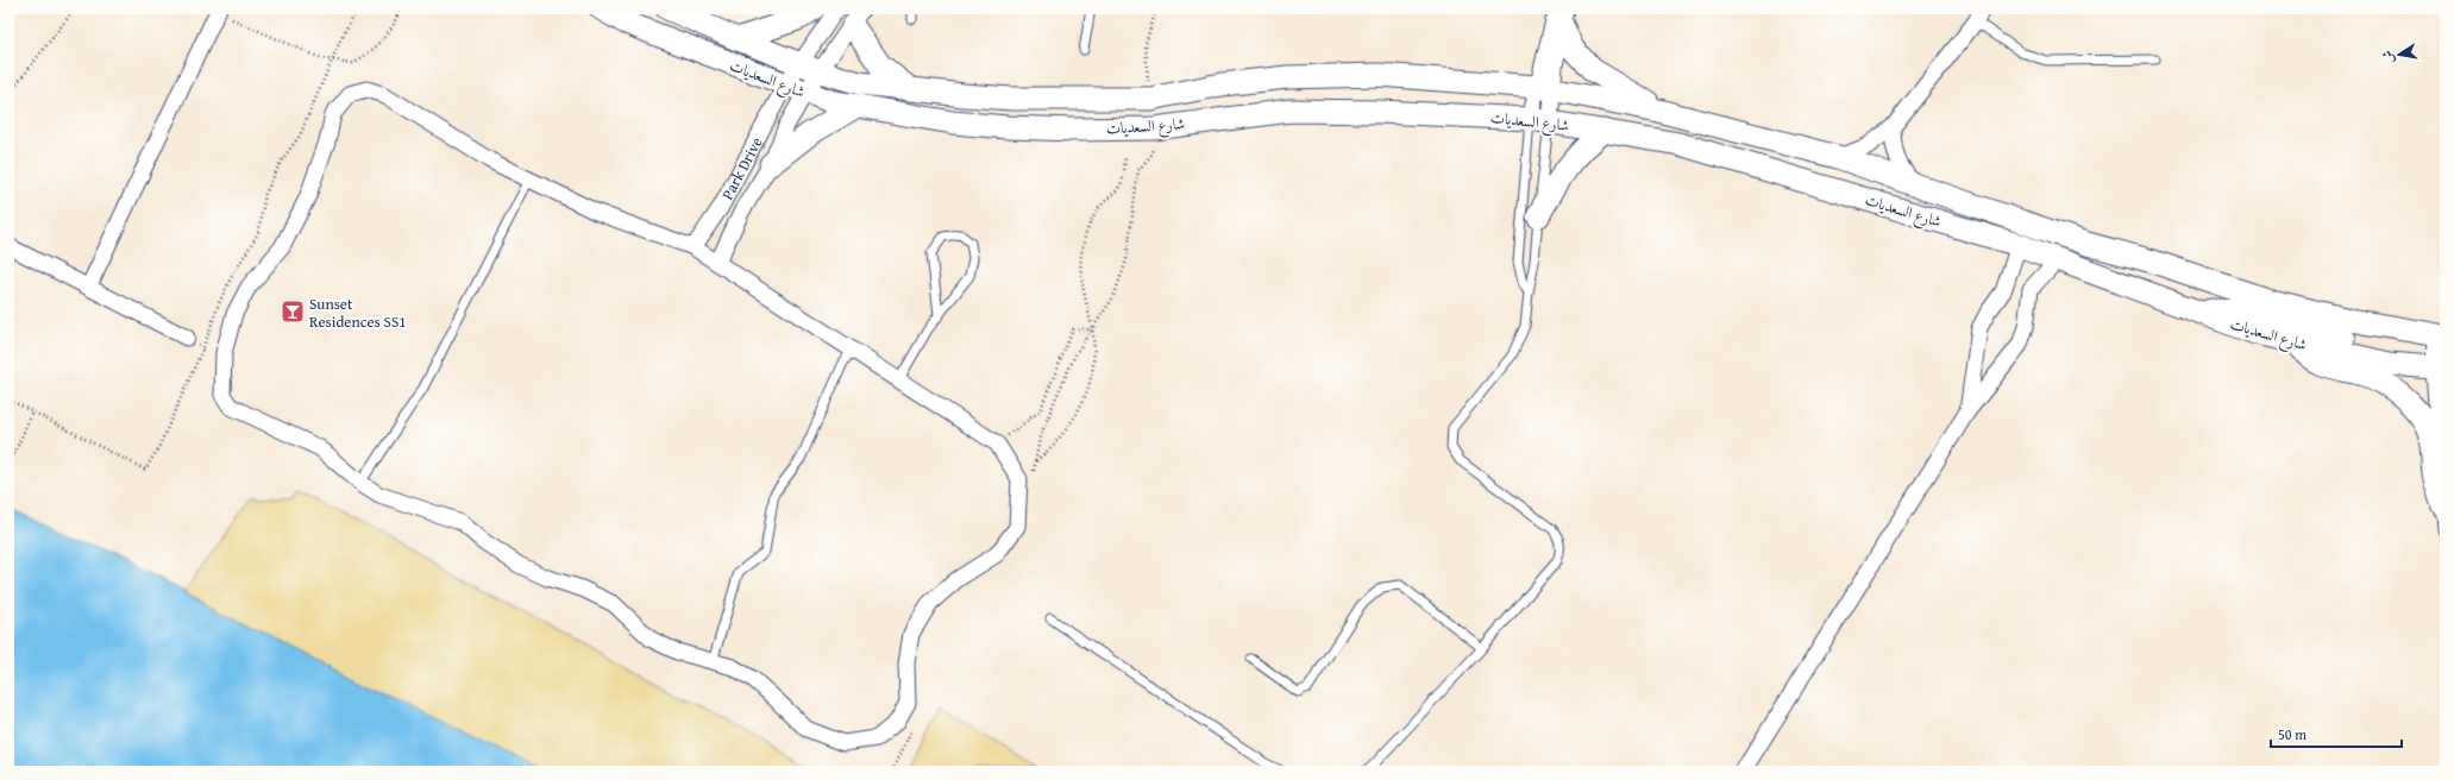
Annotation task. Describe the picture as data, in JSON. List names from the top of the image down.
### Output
{
  "streets": {
    "street": ["شارع السعديات", "Park Drive"]
  },
  "crossings": [
    ["شارع السعديات", "Park Drive"]
  ],
  "places": {
    "bar": ["Sunset Residences SS1"]
  },
  "scale_bar": "50 m",
  "north": "left"
}
